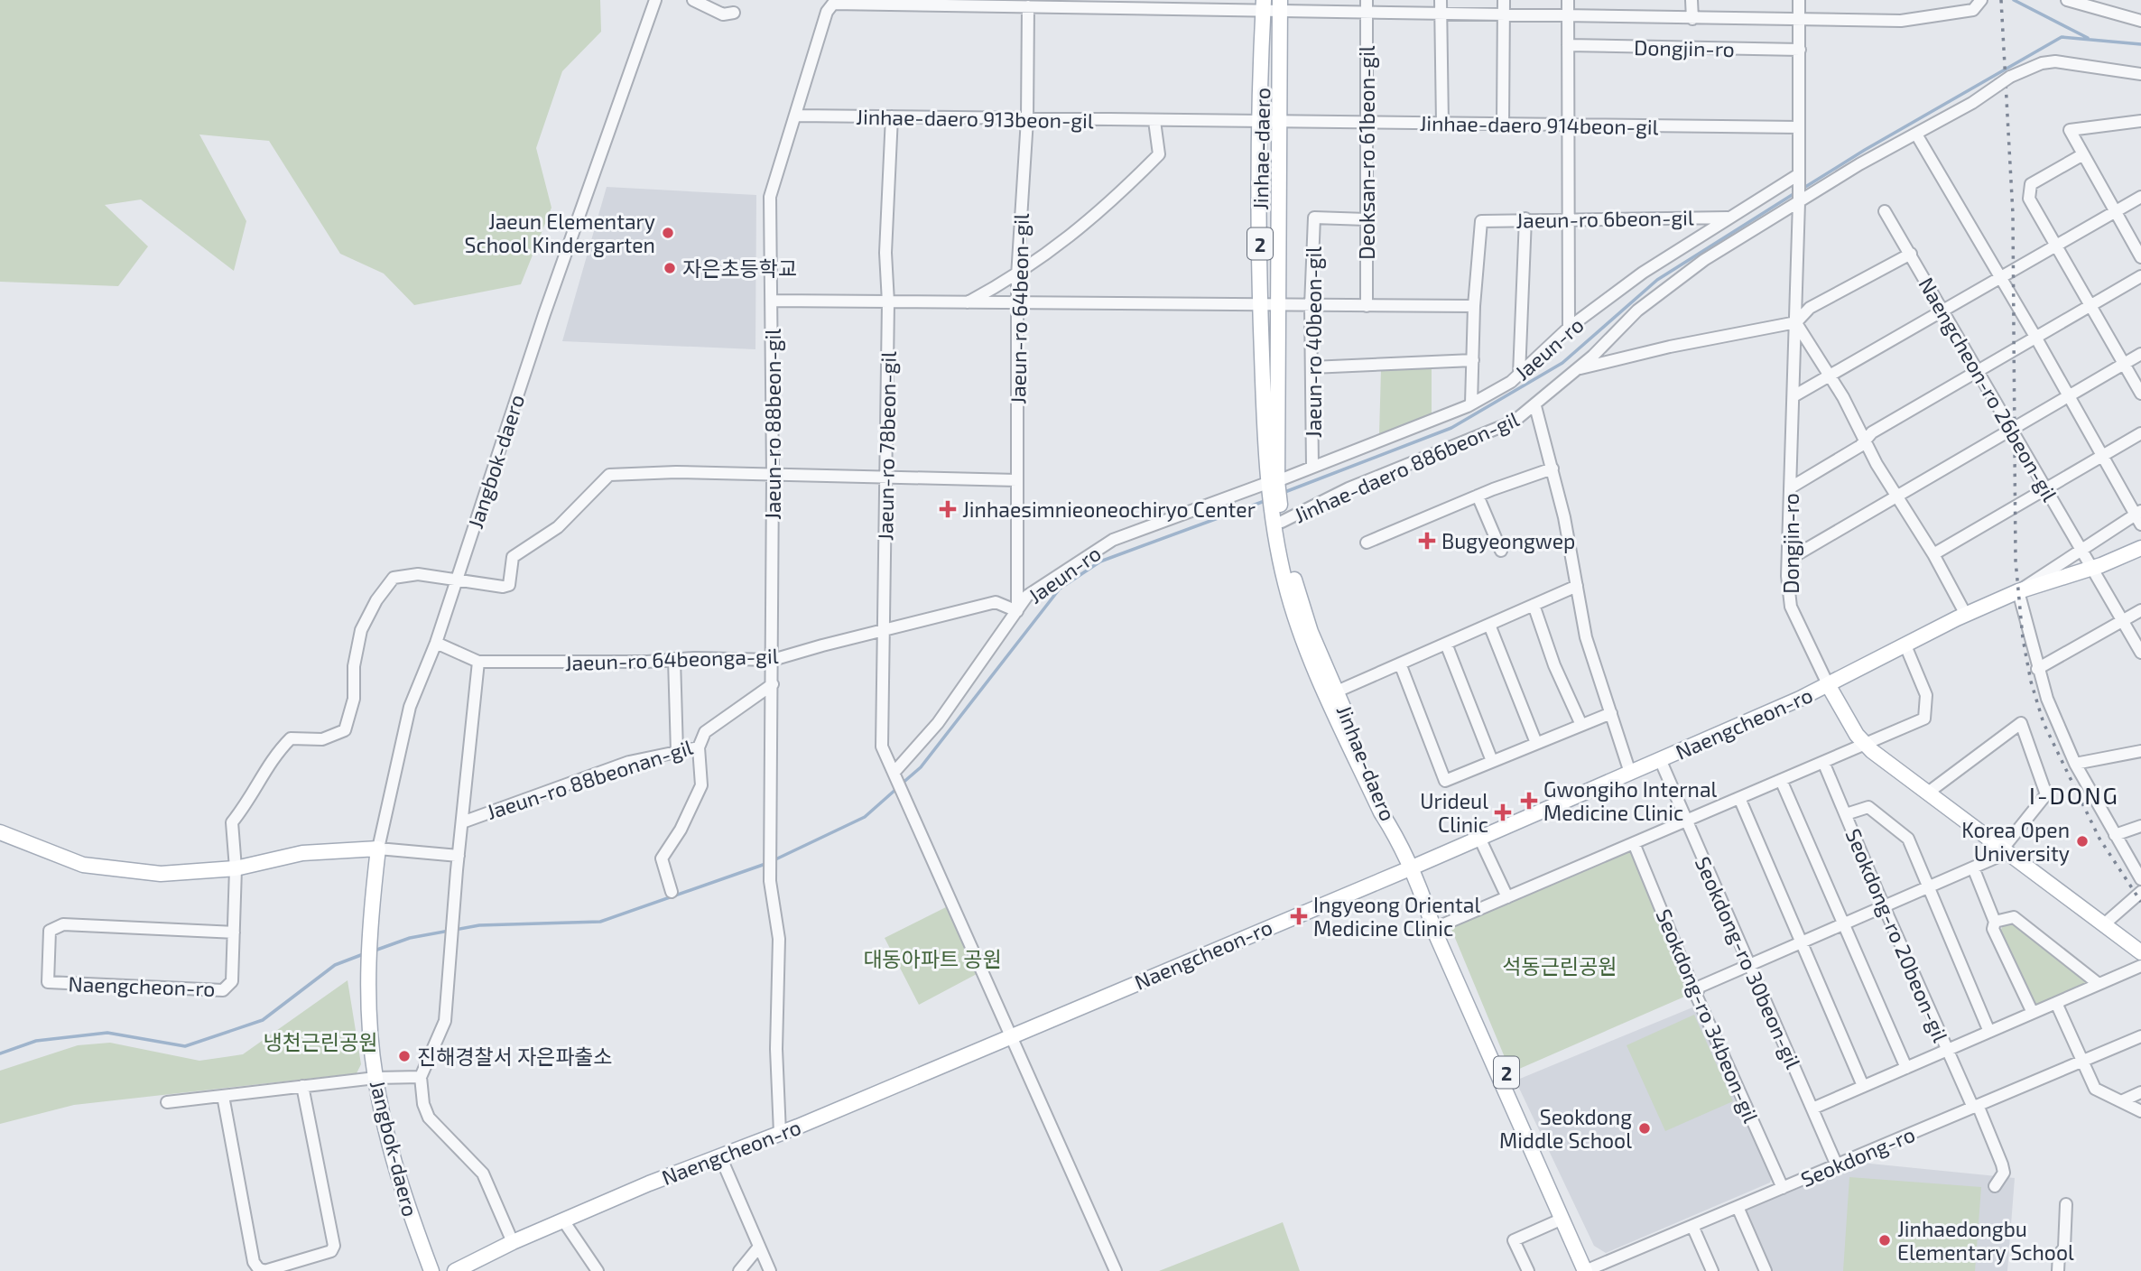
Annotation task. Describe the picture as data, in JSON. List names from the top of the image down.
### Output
{
  "streets": {
    "main road": [
      "Dongjin-ro",
      "Jinhae-daero",
      "2",
      "Jangbok-daero",
      "Naengcheon-ro"
    ],
    "street": [
      "Jinhae-daero 913beon-gil",
      "Jinhae-daero 914beon-gil",
      "Deoksan-ro 61beon-gil",
      "Jaeun-ro 6beon-gil",
      "Jaeun-ro 64beon-gil",
      "Jaeun-ro 40beon-gil",
      "Jaeun-ro",
      "Naengcheon-ro 26beon-gil",
      "Jaeun-ro 88beon-gil",
      "Jaeun-ro 78beon-gil",
      "Jinhae-daero 886beon-gil",
      "Jaeun-ro 64beonga-gil",
      "Jaeun-ro 88beonan-gil",
      "Seokdong-ro 20beon-gil",
      "Seokdong-ro 30beon-gil",
      "Seokdong-ro 34beon-gil",
      "Seokdong-ro"
    ]
  },
  "crossings": [
    ["Dongjin-ro", "Jinhae-daero 914beon-gil"],
    ["Dongjin-ro", "Jaeun-ro"],
    ["Dongjin-ro", "Jinhae-daero 886beon-gil"],
    ["Dongjin-ro", "Naengcheon-ro"],
    ["Jinhae-daero 913beon-gil", "Jinhae-daero 914beon-gil"],
    ["Jinhae-daero 913beon-gil", "Jinhae-daero"],
    ["Jinhae-daero 913beon-gil", "Jaeun-ro 64beon-gil"],
    ["Jinhae-daero 913beon-gil", "Jaeun-ro 88beon-gil"],
    ["Jinhae-daero 913beon-gil", "Jaeun-ro 78beon-gil"],
    ["Jinhae-daero 914beon-gil", "Jinhae-daero"],
    ["Jinhae-daero 914beon-gil", "Deoksan-ro 61beon-gil"],
    ["Jinhae-daero", "2"],
    ["Jinhae-daero", "Jaeun-ro"],
    ["Jinhae-daero", "Jinhae-daero 886beon-gil"],
    ["Deoksan-ro 61beon-gil", "Jaeun-ro 40beon-gil"],
    ["Jaeun-ro 6beon-gil", "Jaeun-ro"],
    ["2", "Jaeun-ro"],
    ["2", "Naengcheon-ro"],
    ["2", "Seokdong-ro"],
    ["Jaeun-ro 64beon-gil", "Jaeun-ro"],
    ["Jaeun-ro 64beon-gil", "Jaeun-ro 88beon-gil"],
    ["Jaeun-ro 64beon-gil", "Jaeun-ro 64beonga-gil"],
    ["Jaeun-ro 40beon-gil", "Jaeun-ro"],
    ["Jaeun-ro", "Jaeun-ro 78beon-gil"],
    ["Jaeun-ro", "Jaeun-ro 64beonga-gil"],
    ["Naengcheon-ro 26beon-gil", "Naengcheon-ro"],
    ["Jaeun-ro 88beon-gil", "Jaeun-ro 64beonga-gil"],
    ["Jaeun-ro 88beon-gil", "Naengcheon-ro"],
    ["Jaeun-ro 88beon-gil", "Jaeun-ro 88beonan-gil"],
    ["Jaeun-ro 78beon-gil", "Jaeun-ro 64beonga-gil"],
    ["Jaeun-ro 78beon-gil", "Naengcheon-ro"],
    ["Jangbok-daero", "Jaeun-ro 64beonga-gil"],
    ["Jangbok-daero", "Naengcheon-ro"],
    ["Naengcheon-ro", "Seokdong-ro 30beon-gil"],
    ["Seokdong-ro 20beon-gil", "Seokdong-ro"],
    ["Seokdong-ro 30beon-gil", "Seokdong-ro"],
    ["Seokdong-ro 34beon-gil", "Seokdong-ro"]
  ],
  "districts": ["I-DONG"],
  "parks": ["대동아파트 공원", "석동근린공원", "냉천근린공원"],
  "places": {
    "other": [
      "Jaeun Elementary School Kindergarten",
      "자은초등학교",
      "Korea Open University",
      "진해경찰서 자은파출소",
      "Seokdong Middle School",
      "Jinhaedongbu Elementary School"
    ],
    "health": [
      "Jinhaesimnieoneochiryo Center",
      "Bugyeongwep",
      "Gwongiho Internal Medicine Clinic",
      "Urideul Clinic",
      "Ingyeong Oriental Medicine Clinic"
    ]
  }
}
